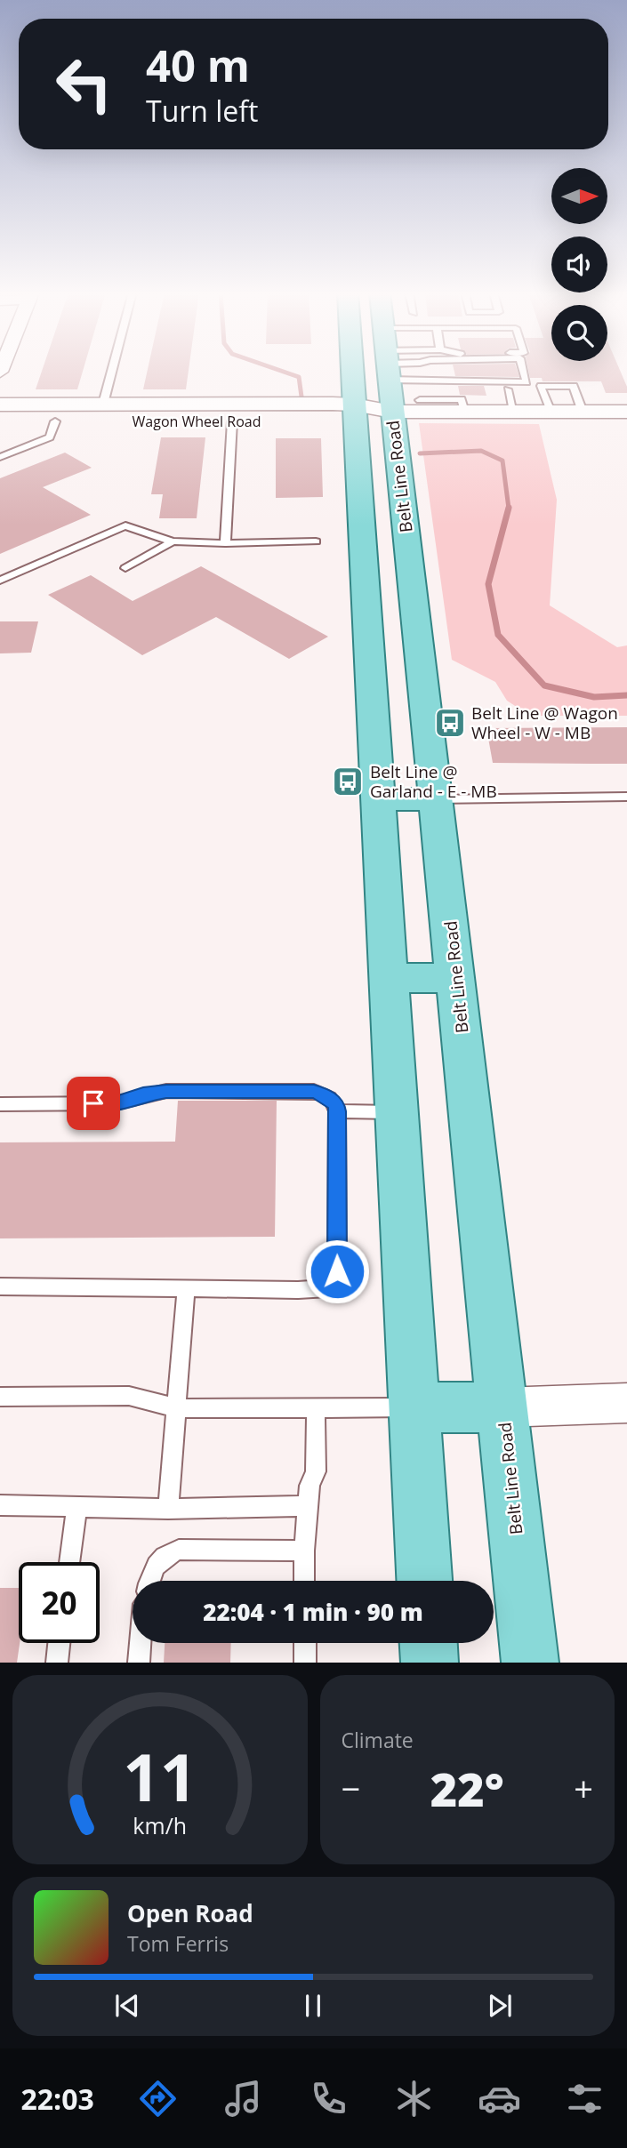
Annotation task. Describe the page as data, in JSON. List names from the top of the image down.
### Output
{
  "streets": {
    "main road": ["Belt Line Road"],
    "street": ["Wagon Wheel Road"]
  },
  "crossings": [
    ["Wagon Wheel Road", "Belt Line Road"]
  ],
  "places": {
    "bus stop": ["Belt Line @ Wagon Wheel - W - MB", "Belt Line @ Garland - E - MB"]
  },
  "north": "right",
  "page": {
    "turn": ["40 m", "Turn left"],
    "limit": "20",
    "trip": "22:04 · 1 min · 90 m",
    "tile": "Climate",
    "heat": ["−", "22°", "+"],
    "song": ["Open Road", "Tom Ferris"],
    "tabs": "22:03",
    "gauge": ["11", "km/h"]
  }
}
